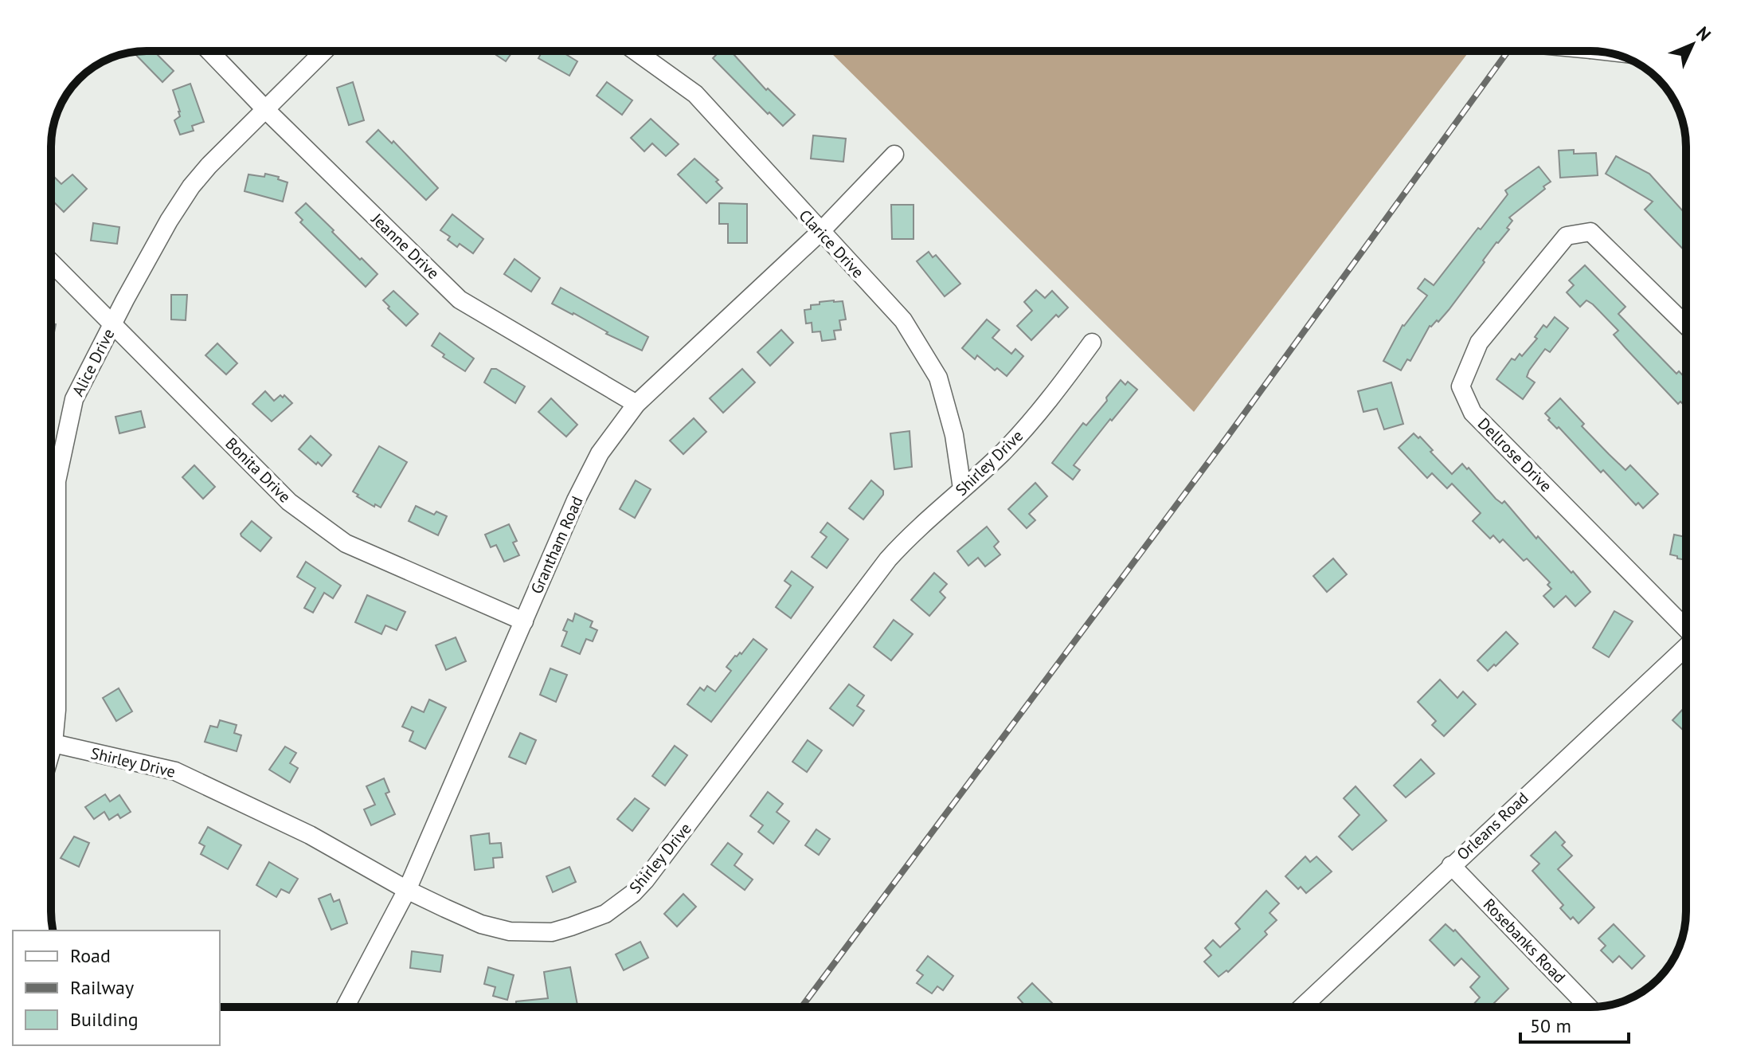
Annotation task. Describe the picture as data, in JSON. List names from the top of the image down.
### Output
{
  "streets": {
    "street": [
      "Clarice Drive",
      "Jeanne Drive",
      "Alice Drive",
      "Dellrose Drive",
      "Shirley Drive",
      "Bonita Drive",
      "Grantham Road",
      "Orleans Road",
      "Rosebanks Road"
    ]
  },
  "crossings": [
    ["Clarice Drive", "Shirley Drive"],
    ["Clarice Drive", "Grantham Road"],
    ["Jeanne Drive", "Alice Drive"],
    ["Jeanne Drive", "Grantham Road"],
    ["Alice Drive", "Shirley Drive"],
    ["Alice Drive", "Bonita Drive"],
    ["Shirley Drive", "Grantham Road"],
    ["Bonita Drive", "Grantham Road"],
    ["Orleans Road", "Rosebanks Road"]
  ],
  "legend": ["Road", "Railway", "Building"],
  "scale_bar": "50 m",
  "north": "top right"
}
